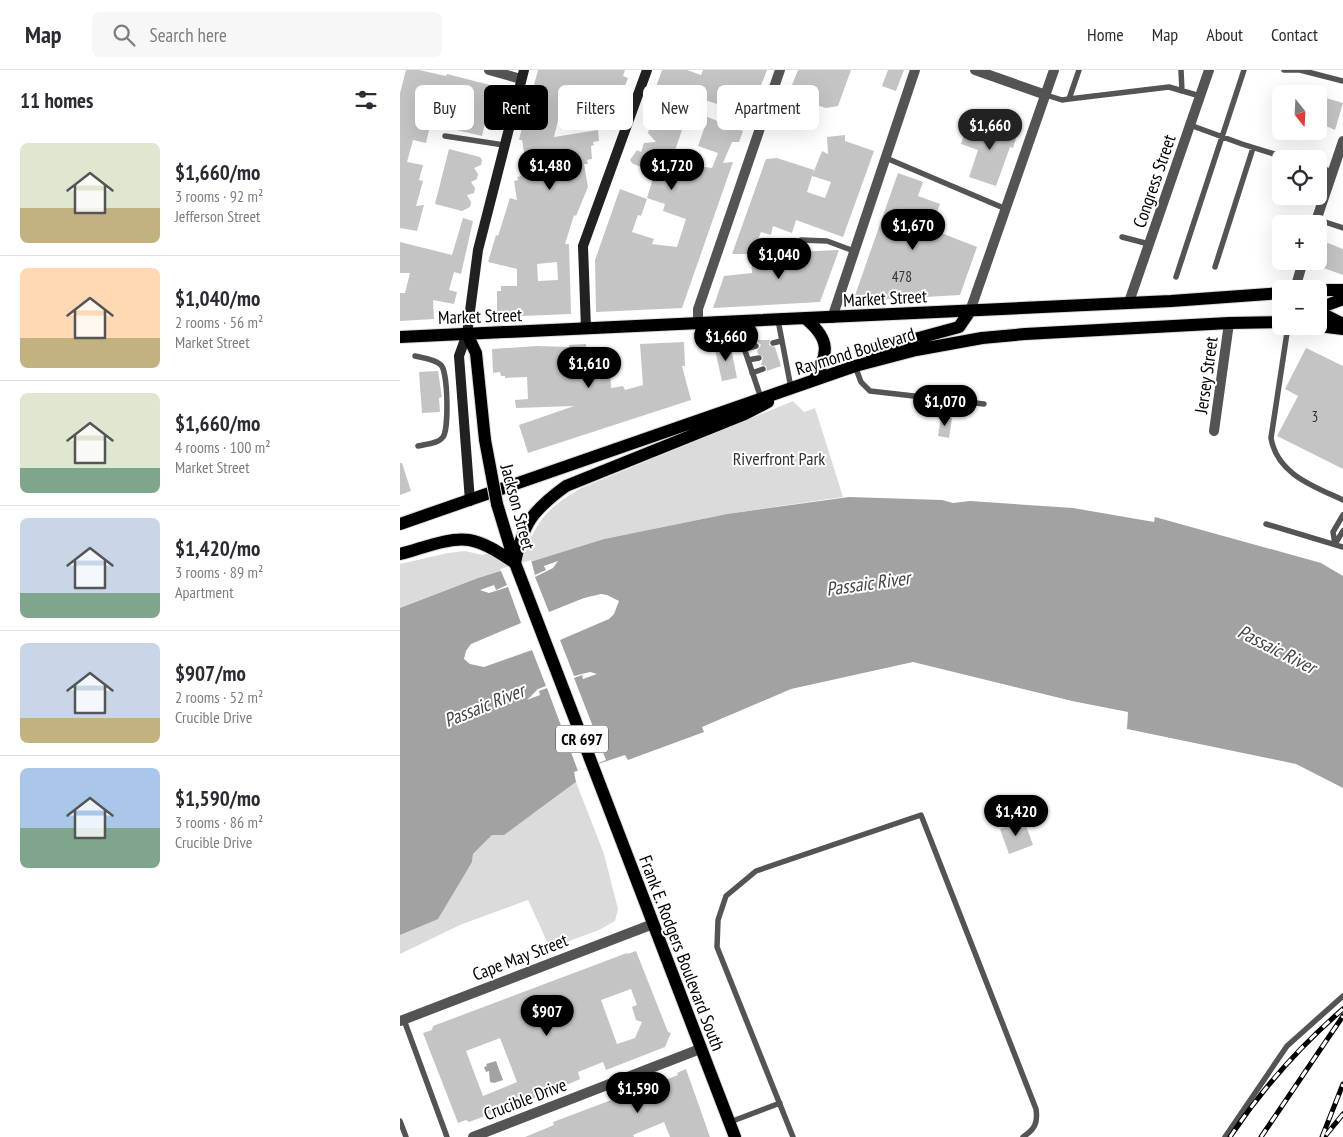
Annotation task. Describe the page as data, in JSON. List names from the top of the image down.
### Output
{
  "streets": {
    "main road": [
      "Market Street",
      "Raymond Boulevard",
      "Jackson Street",
      "CR 697",
      "Frank E. Rodgers Boulevard South"
    ],
    "street": [
      "Congress Street",
      "Jersey Street",
      "Cape May Street",
      "Crucible Drive"
    ]
  },
  "crossings": [
    ["Congress Street", "Market Street"],
    ["Market Street", "Jackson Street"],
    ["Raymond Boulevard", "Jersey Street"],
    ["Raymond Boulevard", "Jackson Street"],
    ["Jackson Street", "Frank E. Rodgers Boulevard South"],
    ["CR 697", "Frank E. Rodgers Boulevard South"],
    ["Frank E. Rodgers Boulevard South", "Cape May Street"],
    ["Frank E. Rodgers Boulevard South", "Crucible Drive"]
  ],
  "water": ["Passaic River"],
  "parks": ["Riverfront Park"],
  "house_numbers": ["478", "3"],
  "north": "bottom",
  "page": {
    "header": "Map",
    "search": "Search here",
    "nav": [
      "Home",
      "Map",
      "About",
      "Contact"
    ],
    "heading": "11 homes",
    "map_buttons": ["+", "−"],
    "chip": [
      "Buy",
      "Rent",
      "Filters",
      "New",
      "Apartment"
    ],
    "price": [
      "$1,660",
      "$1,480",
      "$1,720",
      "$1,670",
      "$1,040",
      "$1,660",
      "$1,610",
      "$1,070",
      "$1,420",
      "$907",
      "$1,590"
    ],
    "list": [
      {
        "name": "$1,660/mo",
        "note": "3 rooms · 92 m² · Jefferson Street"
      },
      {
        "name": "$1,040/mo",
        "note": "2 rooms · 56 m² · Market Street"
      },
      {
        "name": "$1,660/mo",
        "note": "4 rooms · 100 m² · Market Street"
      },
      {
        "name": "$1,420/mo",
        "note": "3 rooms · 89 m² · Apartment"
      },
      {
        "name": "$907/mo",
        "note": "2 rooms · 52 m² · Crucible Drive"
      },
      {
        "name": "$1,590/mo",
        "note": "3 rooms · 86 m² · Crucible Drive"
      }
    ]
  }
}
